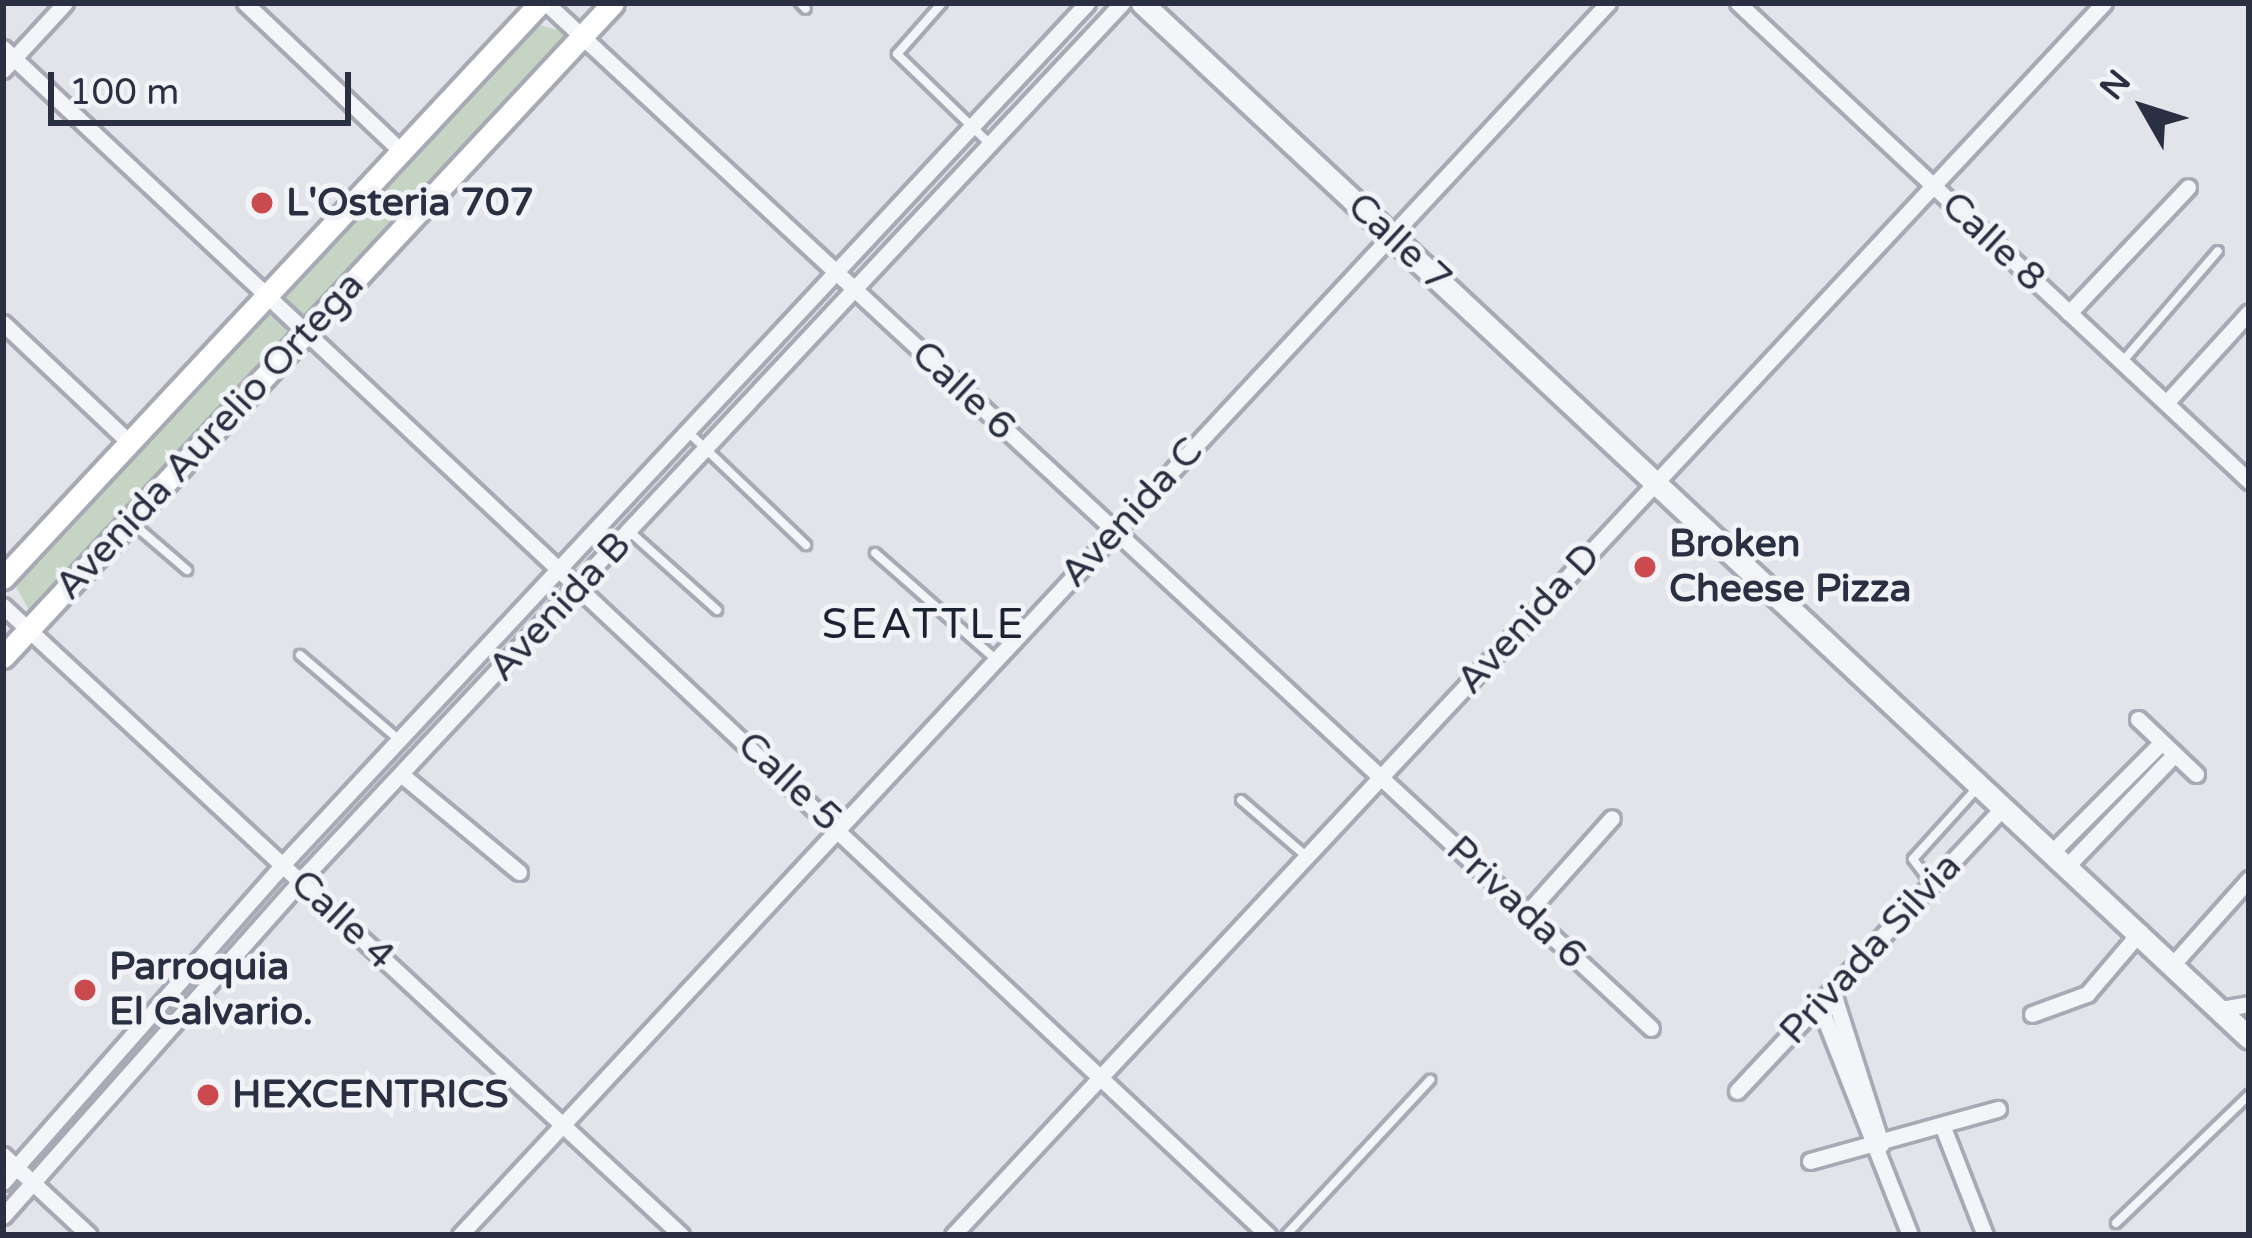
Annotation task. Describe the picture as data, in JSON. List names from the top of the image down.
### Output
{
  "streets": {
    "main road": ["Avenida Aurelio Ortega"],
    "street": [
      "Calle 8",
      "Calle 7",
      "Calle 6",
      "Avenida C",
      "Avenida B",
      "Avenida D",
      "Calle 5",
      "Privada 6",
      "Calle 4",
      "Privada Silvia"
    ]
  },
  "crossings": [
    ["Calle 8", "Avenida D"],
    ["Calle 7", "Avenida C"],
    ["Calle 7", "Avenida D"],
    ["Calle 7", "Privada Silvia"],
    ["Calle 6", "Avenida Aurelio Ortega"],
    ["Calle 6", "Avenida C"],
    ["Calle 6", "Avenida B"],
    ["Calle 6", "Avenida D"],
    ["Calle 6", "Privada 6"],
    ["Avenida Aurelio Ortega", "Calle 5"],
    ["Avenida Aurelio Ortega", "Calle 4"],
    ["Avenida C", "Calle 5"],
    ["Avenida C", "Calle 4"],
    ["Avenida B", "Calle 5"],
    ["Avenida B", "Calle 4"],
    ["Avenida D", "Calle 5"],
    ["Avenida D", "Privada 6"]
  ],
  "districts": ["SEATTLE"],
  "places": [
    "L'Osteria 707",
    "Broken Cheese Pizza",
    "Parroquia El Calvario.",
    "HEXCENTRICS"
  ],
  "scale_bar": "100 m",
  "north": "top left"
}
